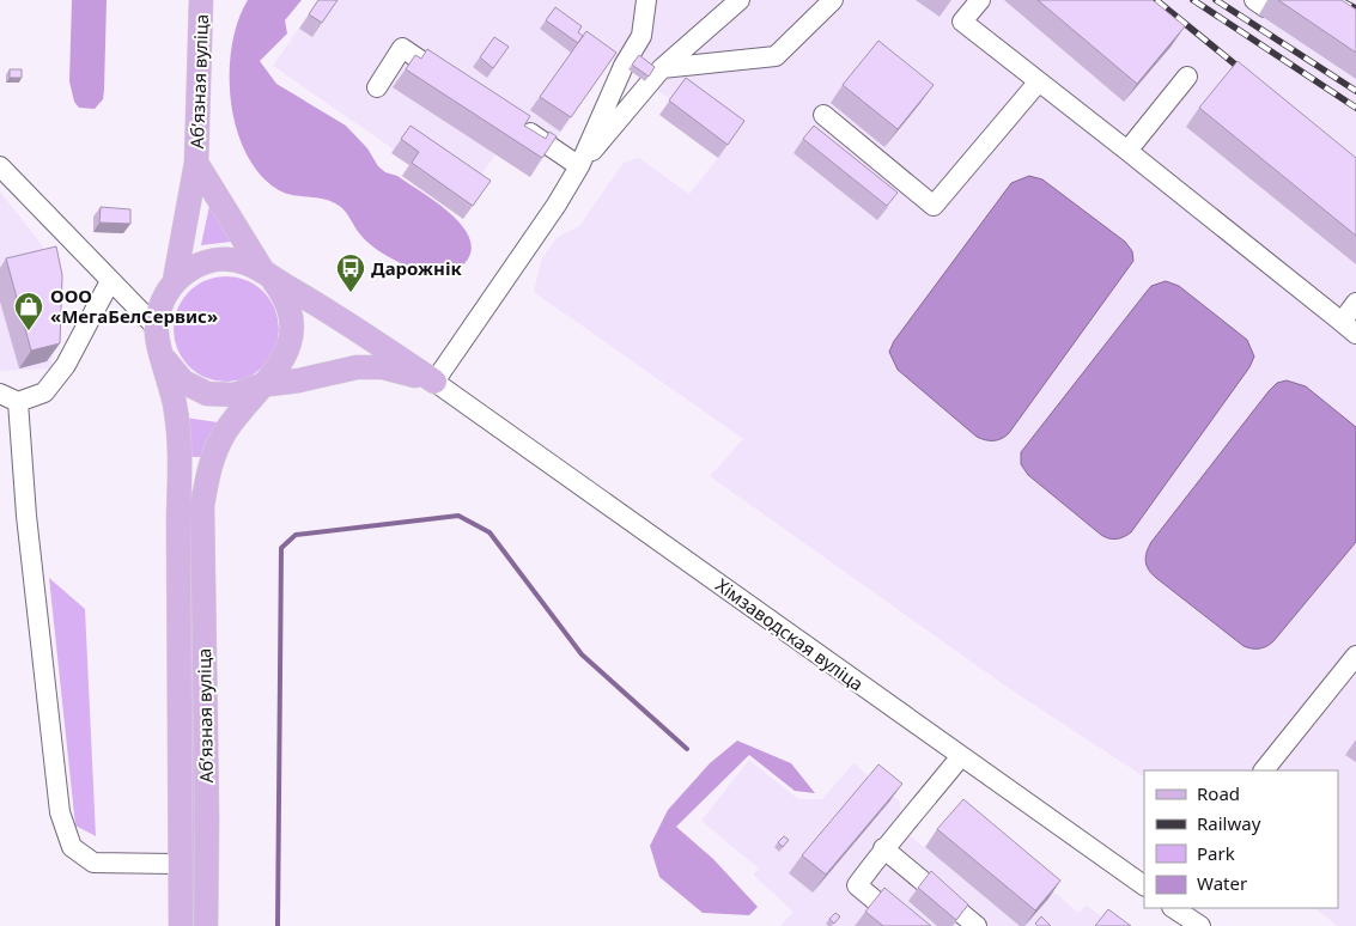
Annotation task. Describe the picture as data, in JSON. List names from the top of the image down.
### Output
{
  "streets": {
    "main road": ["Абʼязная вуліца"],
    "street": ["Хімзаводская вуліца"]
  },
  "places": {
    "bus stop": ["Дарожнік"],
    "shop": ["ООО «МегаБелСервис»"]
  },
  "legend": [
    "Road",
    "Railway",
    "Park",
    "Water"
  ]
}
